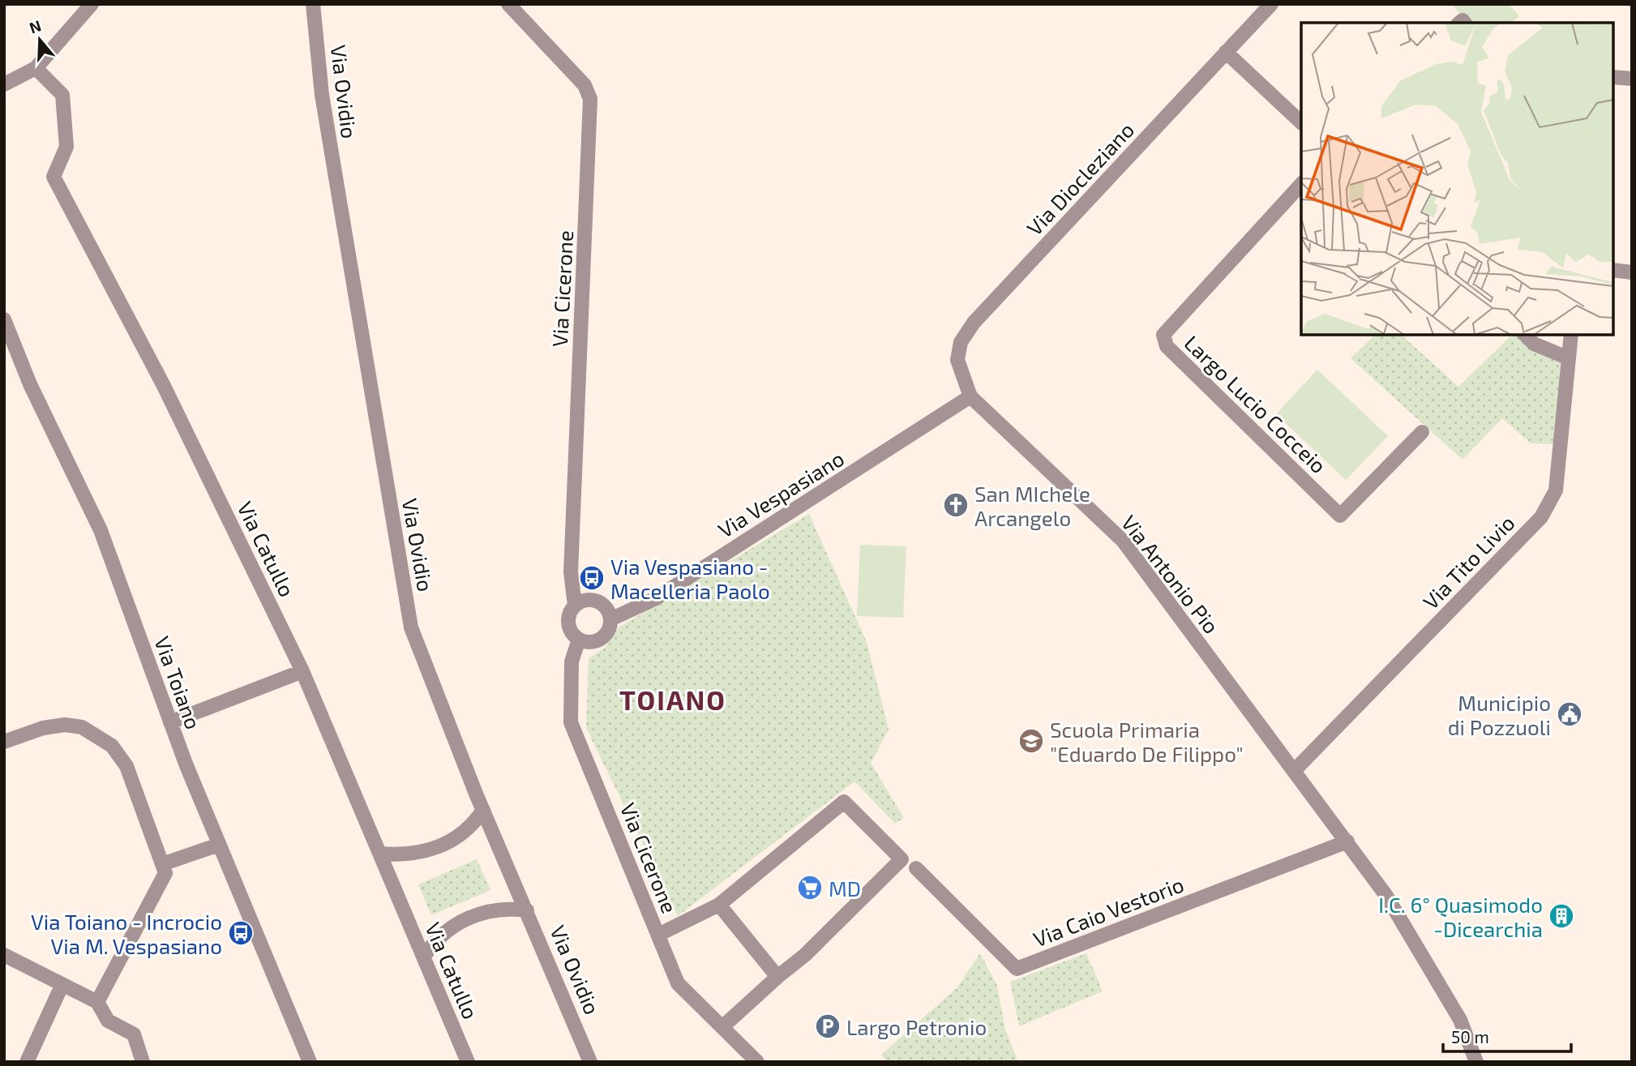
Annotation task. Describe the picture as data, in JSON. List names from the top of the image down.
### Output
{
  "streets": {
    "street": [
      "Via Ovidio",
      "Via Diocleziano",
      "Via Cicerone",
      "Largo Lucio Cocceio",
      "Via Vespasiano",
      "Via Catullo",
      "Via Tito Livio",
      "Via Antonio Pio",
      "Via Toiano",
      "Via Caio Vestorio"
    ]
  },
  "crossings": [
    ["Via Diocleziano", "Via Vespasiano"],
    ["Via Diocleziano", "Via Antonio Pio"],
    ["Via Cicerone", "Via Vespasiano"],
    ["Via Vespasiano", "Via Antonio Pio"],
    ["Via Tito Livio", "Via Antonio Pio"],
    ["Via Antonio Pio", "Via Caio Vestorio"]
  ],
  "districts": ["TOIANO"],
  "places": {
    "church": ["San MIchele Arcangelo"],
    "bus stop": ["Via Vespasiano - Macelleria Paolo", "Via Toiano - Incrocio Via M. Vespasiano"],
    "public building": ["Municipio di Pozzuoli"],
    "school or university": ["Scuola Primaria \"Eduardo De Filippo\""],
    "supermarket": ["MD"],
    "building": ["I.C. 6° Quasimodo -Dicearchia"],
    "parking": ["Largo Petronio"]
  },
  "scale_bar": "50 m",
  "north": "top"
}
